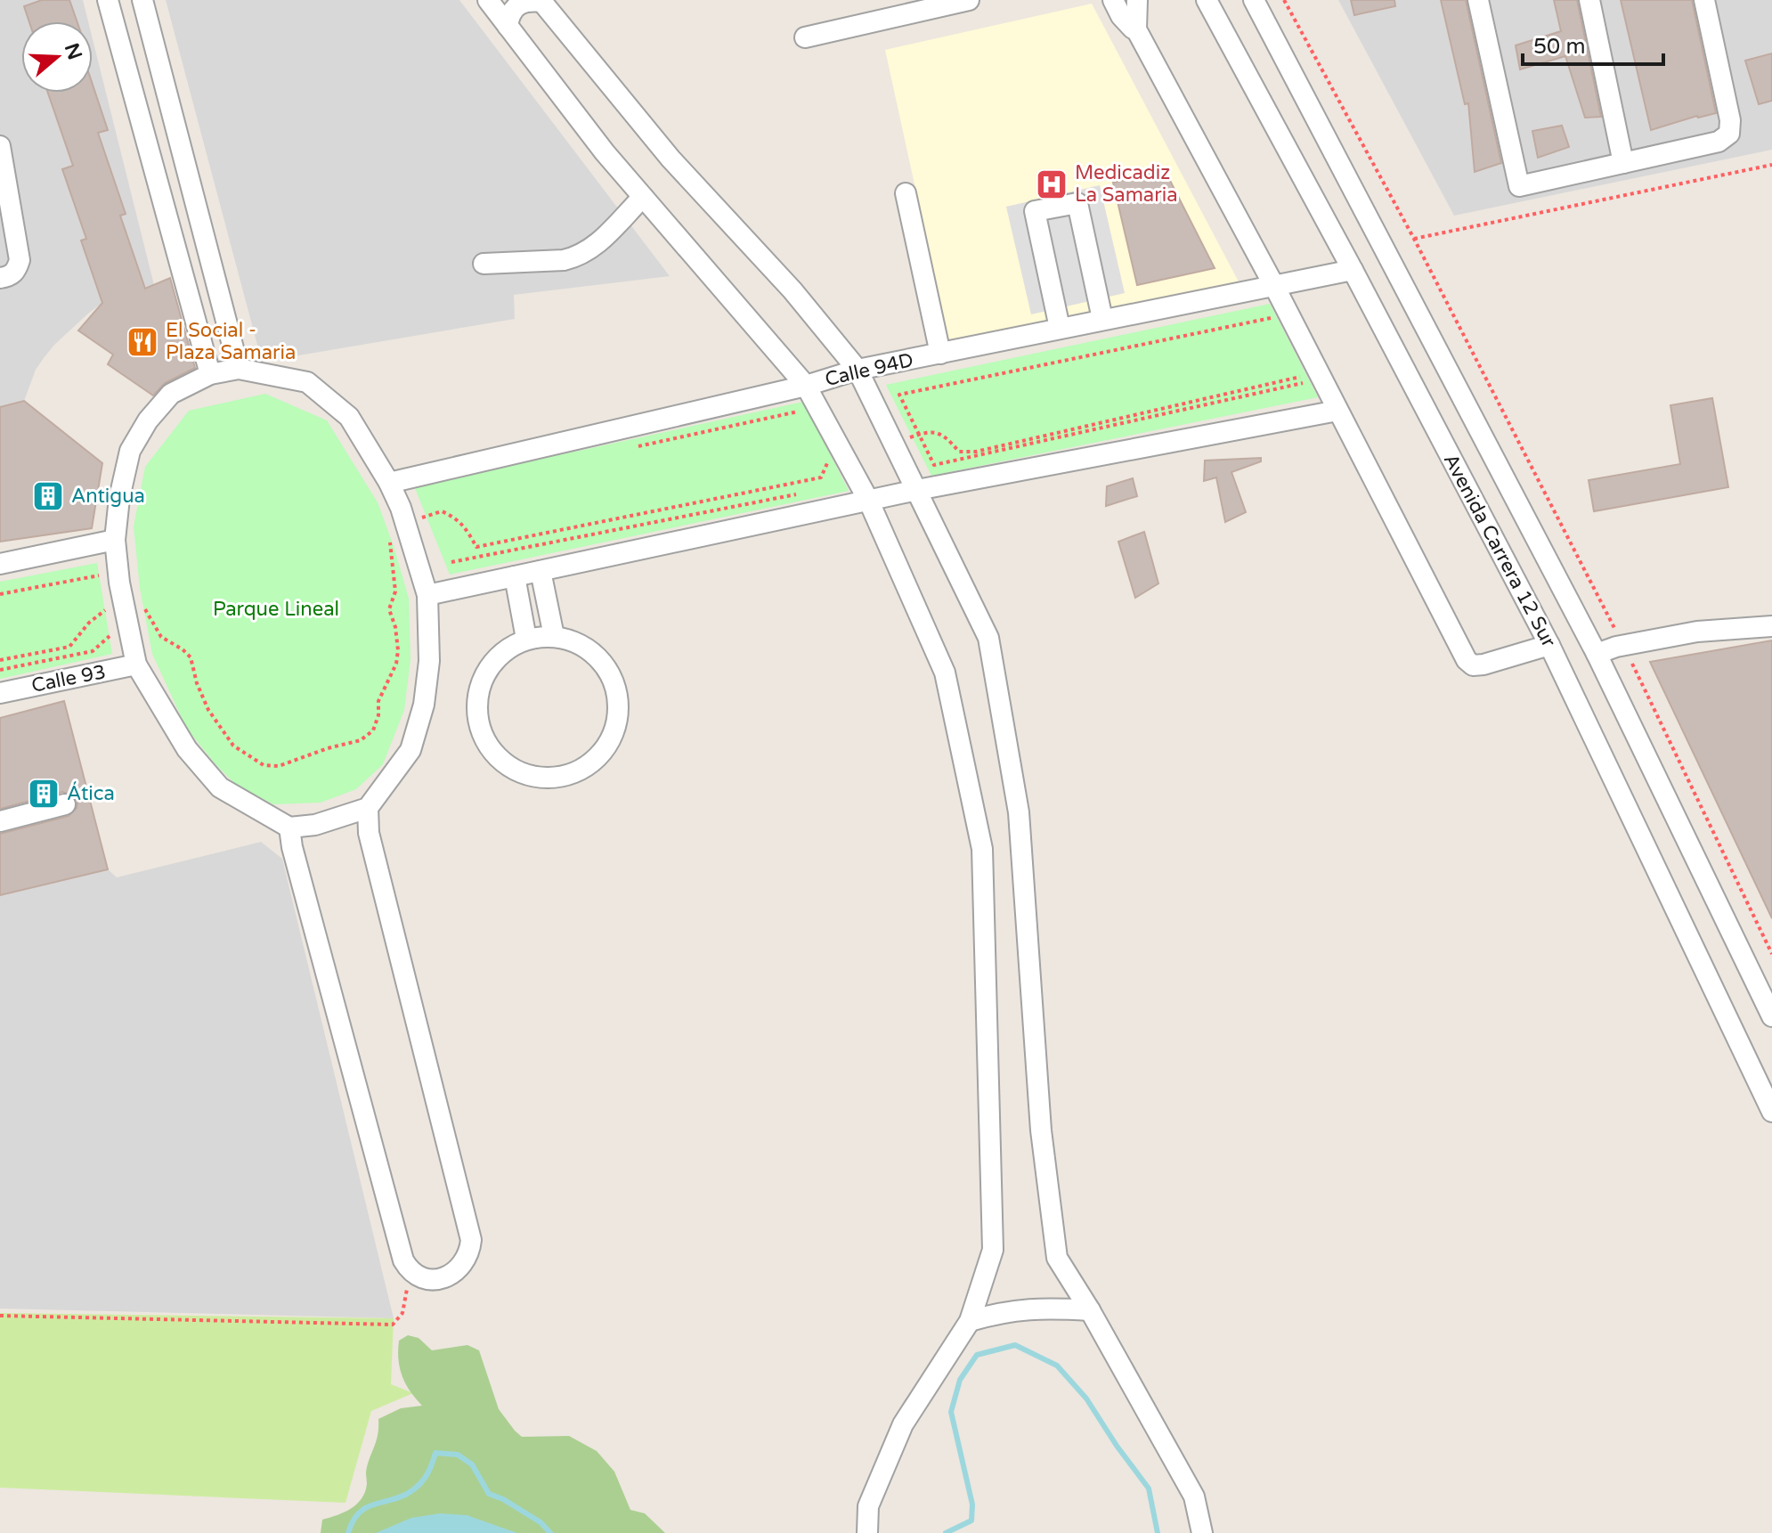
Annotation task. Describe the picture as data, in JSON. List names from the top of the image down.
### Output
{
  "streets": {
    "street": ["Calle 94D", "Avenida Carrera 12 Sur", "Calle 93"]
  },
  "crossings": [
    ["Calle 94D", "Avenida Carrera 12 Sur"]
  ],
  "parks": ["Parque Lineal"],
  "places": {
    "hospital": ["Medicadiz La Samaria"],
    "restaurant": ["El Social - Plaza Samaria"],
    "building": ["Antigua", "Ática"]
  },
  "scale_bar": "50 m",
  "north": "right"
}
